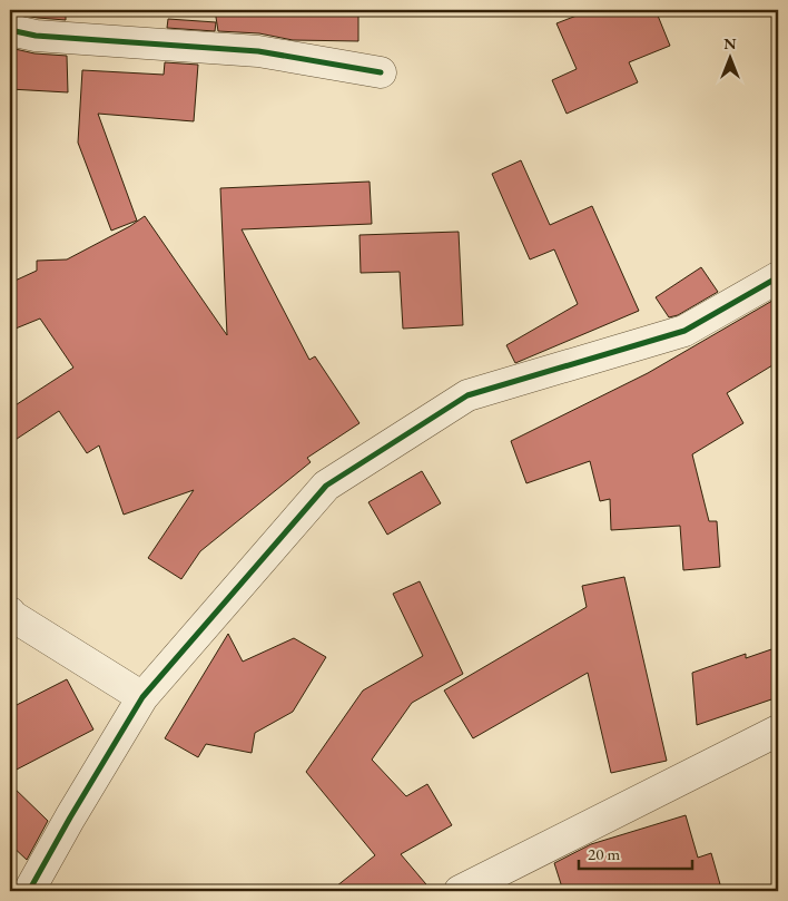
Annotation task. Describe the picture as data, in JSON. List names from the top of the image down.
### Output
{
  "scale_bar": "20 m",
  "north": "top"
}
